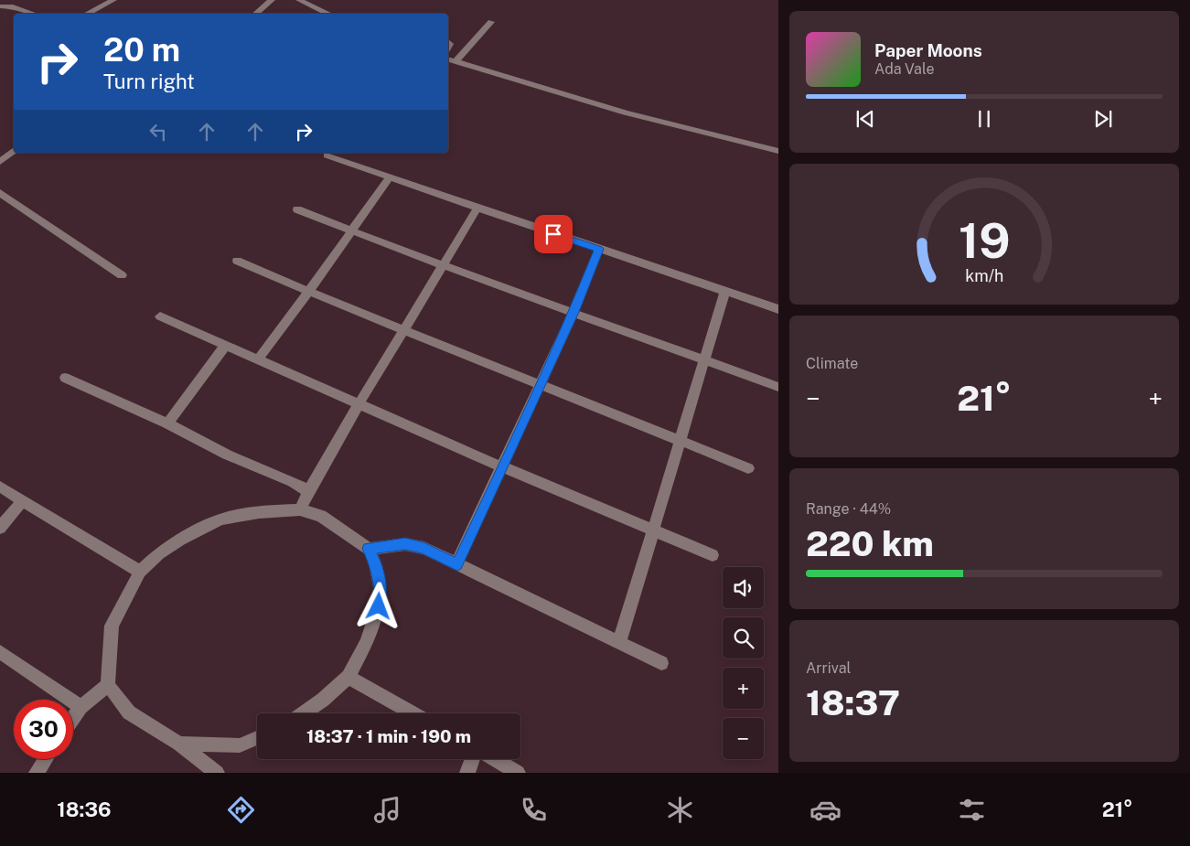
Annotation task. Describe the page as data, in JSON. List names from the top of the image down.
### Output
{
  "page": {
    "turn": ["20 m", "Turn right"],
    "song": ["Paper Moons", "Ada Vale"],
    "tile": [
      "Climate",
      ["Range · 44%", "220 km"],
      ["Arrival", "18:37"]
    ],
    "heat": ["−", "21°", "+"],
    "map_buttons": ["+", "−"],
    "limit": "30",
    "trip": "18:37 · 1 min · 190 m",
    "tabs": ["18:36", "21°"],
    "gauge": ["19", "km/h"]
  }
}
